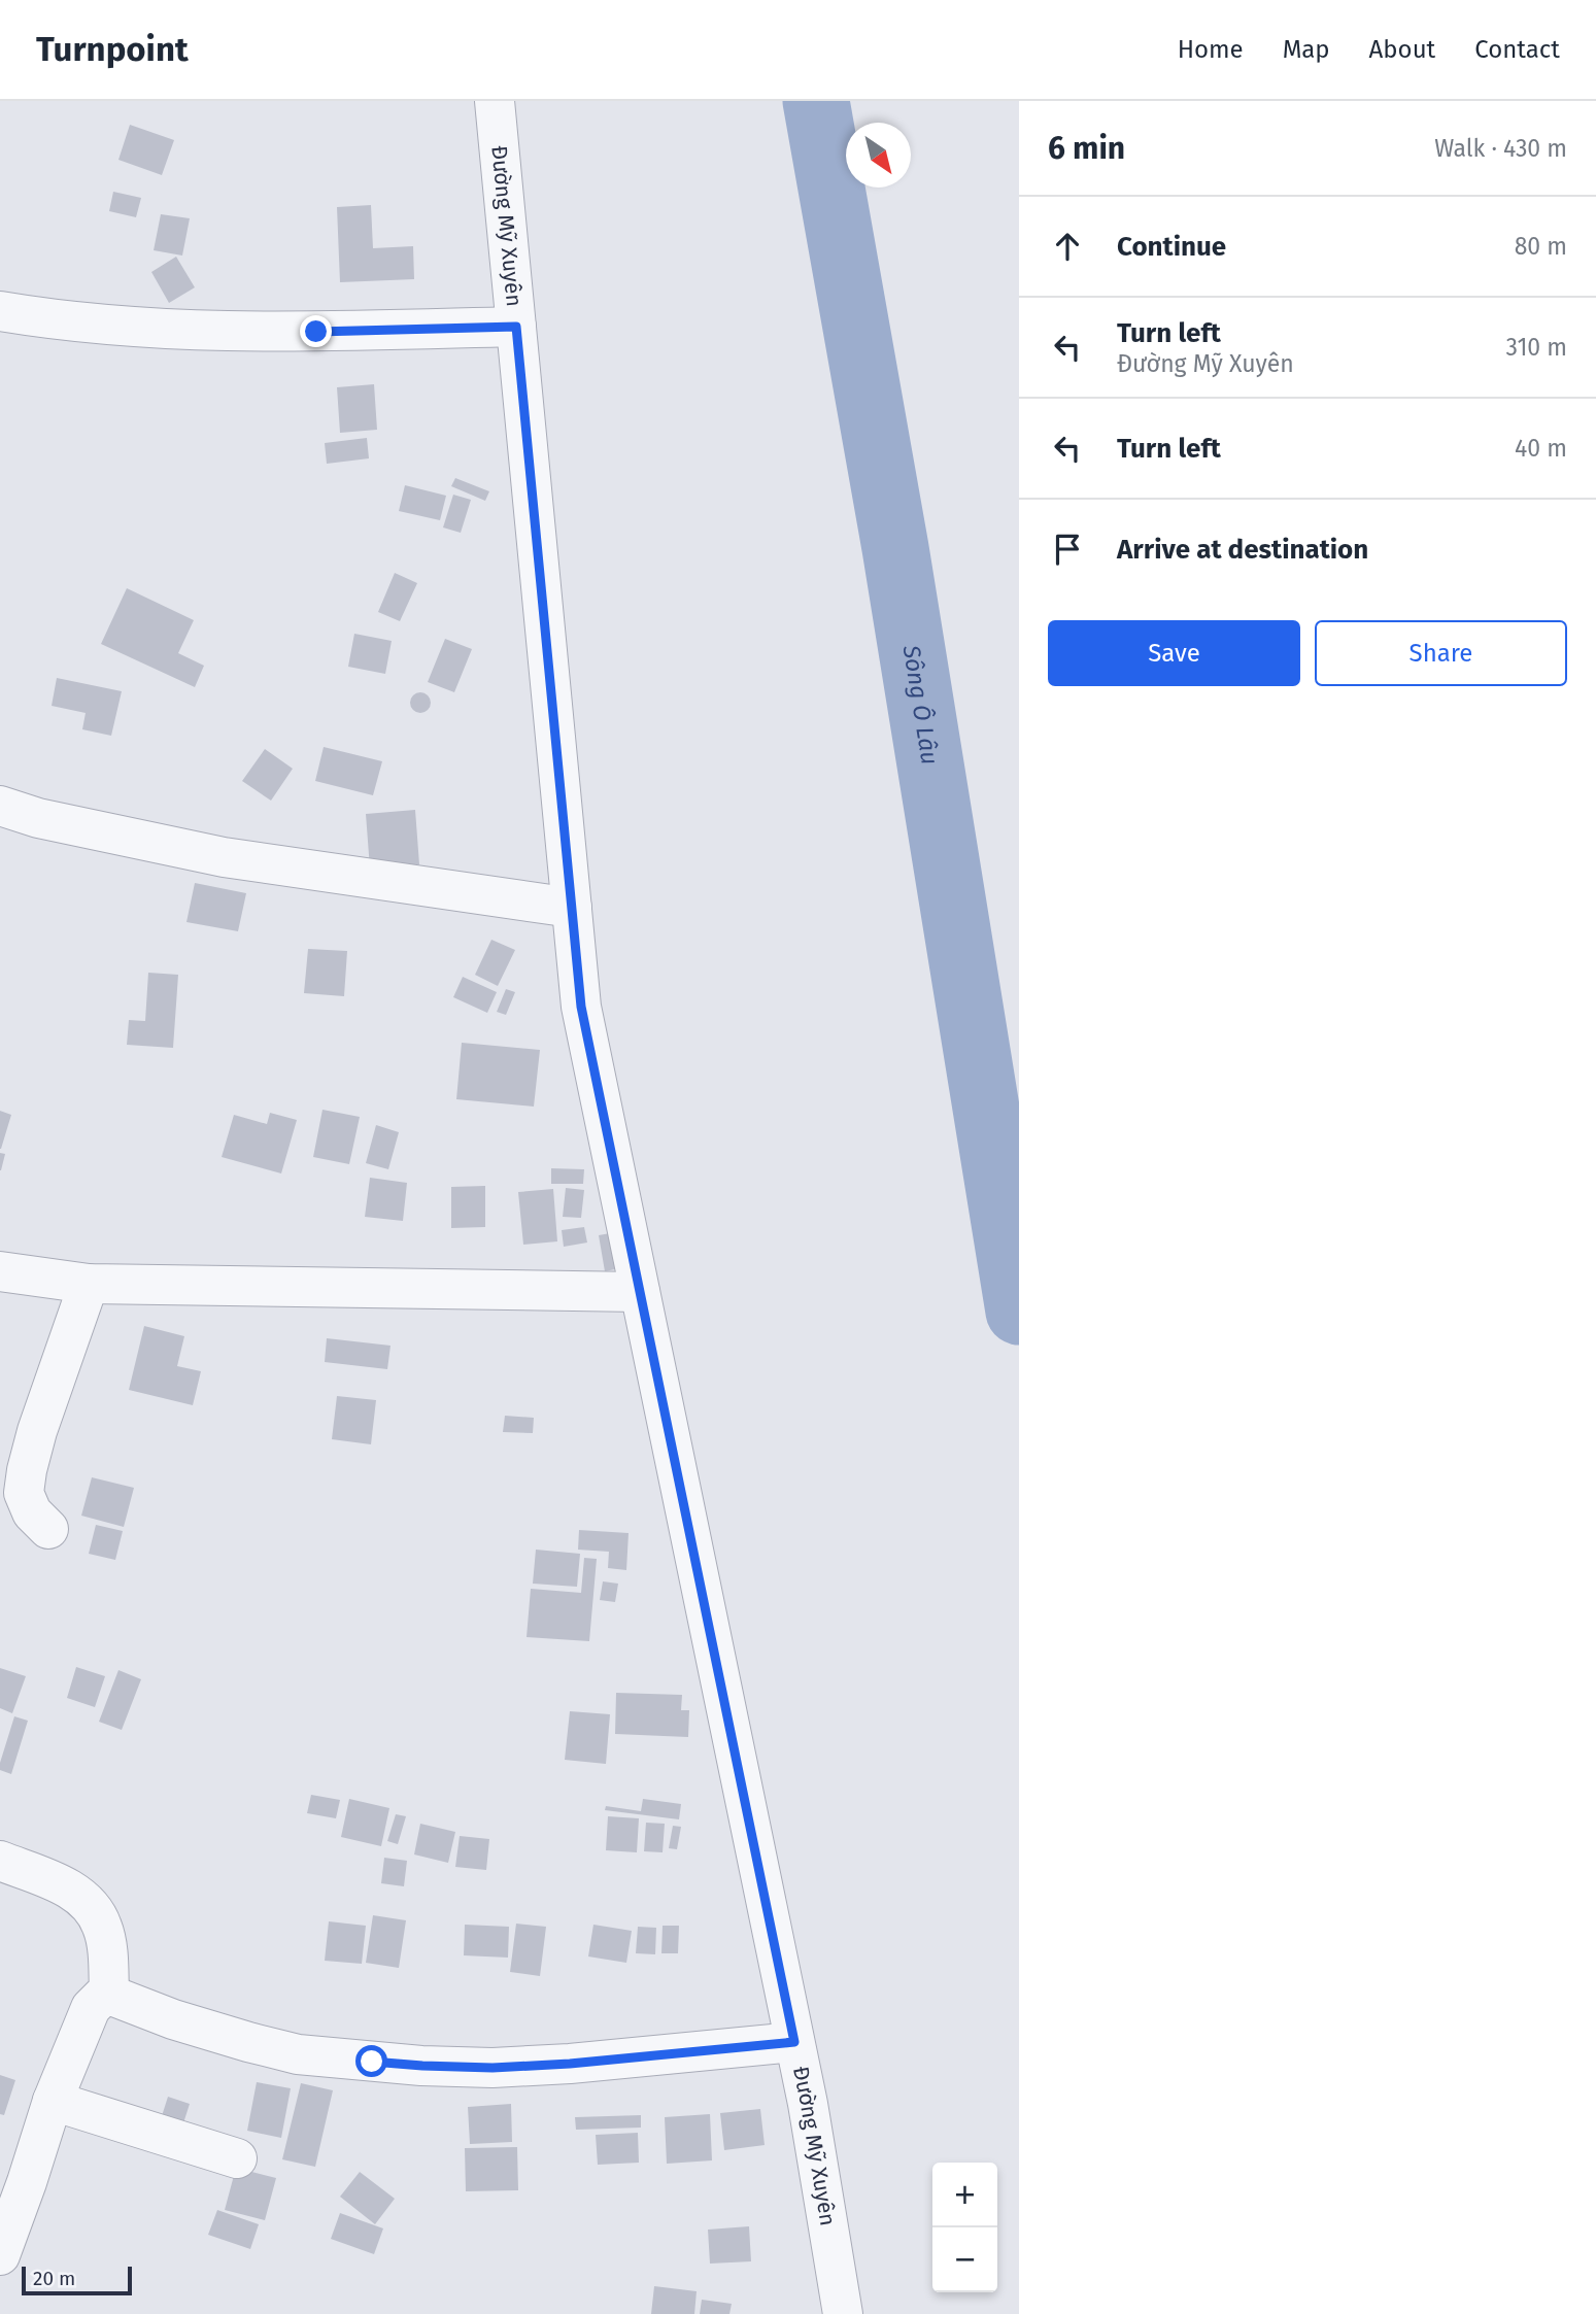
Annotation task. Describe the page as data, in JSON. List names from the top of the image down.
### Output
{
  "streets": {
    "street": ["Đường Mỹ Xuyên"]
  },
  "water": ["Sông Ô Lâu"],
  "scale_bar": "20 m",
  "north": "bottom right",
  "page": {
    "header": "Turnpoint",
    "nav": [
      "Home",
      "Map",
      "About",
      "Contact"
    ],
    "heading": ["6 min", "Walk · 430 m"],
    "list": [
      ["Continue", "80 m"],
      ["Turn left", "Đường Mỹ Xuyên", "310 m"],
      ["Turn left", "40 m"],
      "Arrive at destination"
    ],
    "buttons": ["Save", "Share"],
    "map_buttons": ["+", "−"],
    "scale": "20 m"
  }
}
